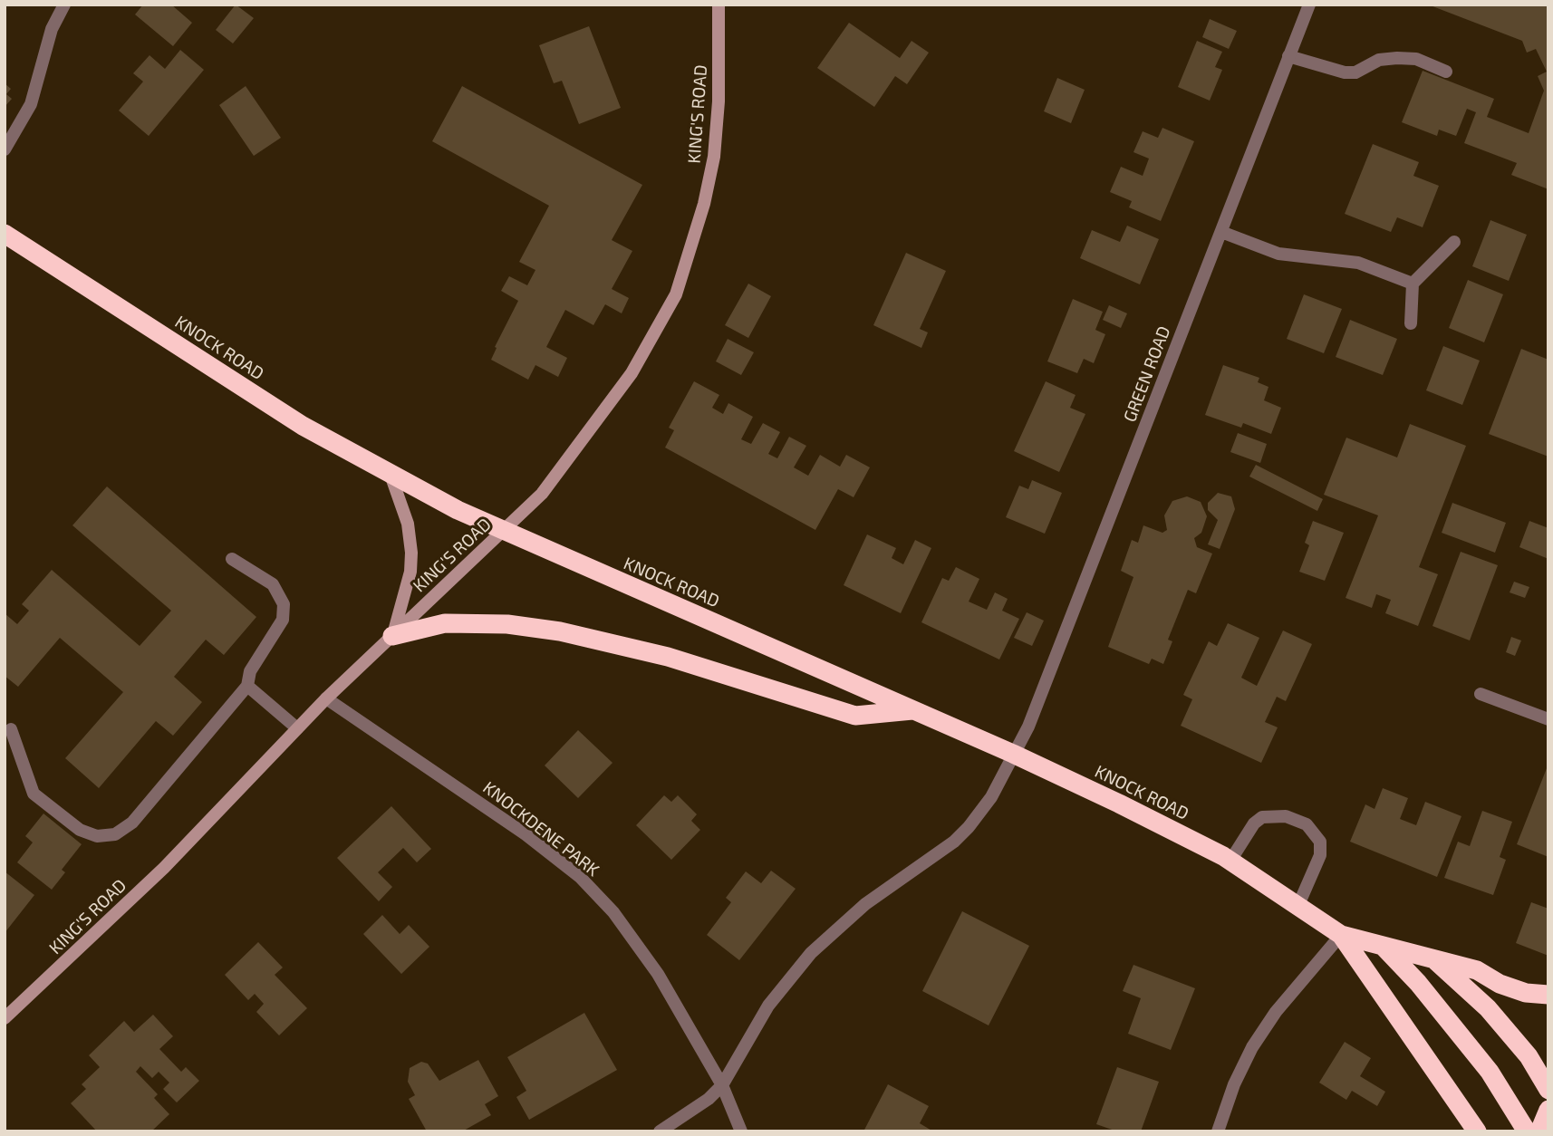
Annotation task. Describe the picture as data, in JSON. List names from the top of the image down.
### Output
{
  "streets": {
    "highway": ["KNOCK ROAD"],
    "street": ["KING'S ROAD", "GREEN ROAD", "KNOCKDENE PARK"]
  },
  "crossings": [
    ["KING'S ROAD", "KNOCK ROAD"],
    ["KING'S ROAD", "KNOCKDENE PARK"],
    ["KNOCK ROAD", "GREEN ROAD"],
    ["GREEN ROAD", "KNOCKDENE PARK"]
  ]
}
